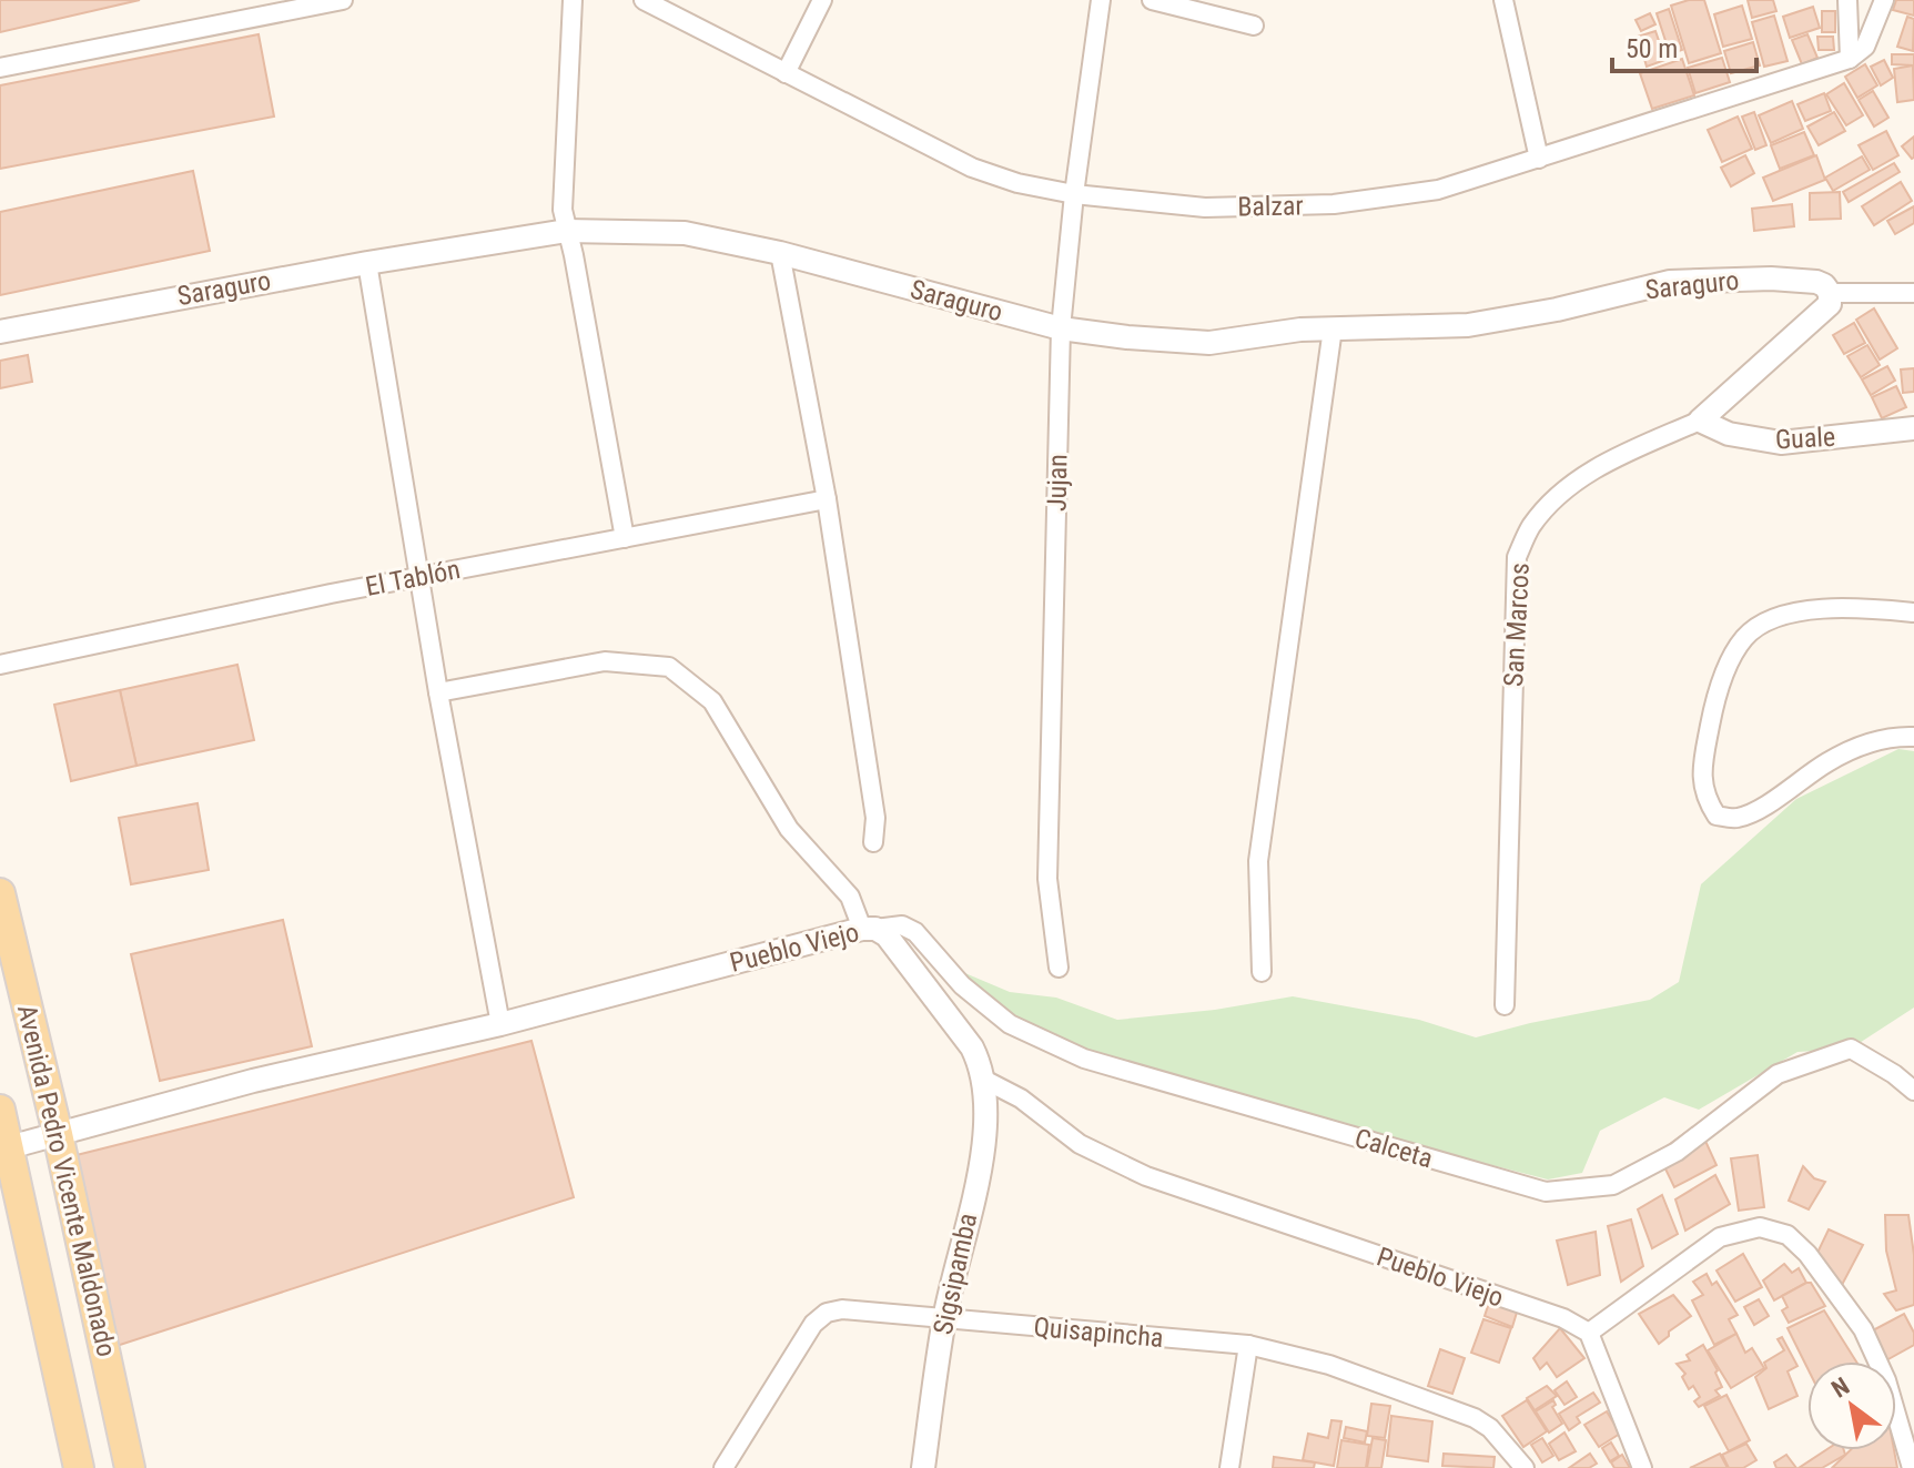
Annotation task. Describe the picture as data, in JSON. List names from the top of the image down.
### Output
{
  "streets": {
    "main road": ["Avenida Pedro Vicente Maldonado"],
    "street": [
      "Balzar",
      "Saraguro",
      "Guale",
      "Jujan",
      "El Tablón",
      "San Marcos",
      "Pueblo Viejo",
      "Calceta",
      "Sigsipamba",
      "Quisapincha"
    ]
  },
  "crossings": [
    ["Balzar", "Jujan"],
    ["Saraguro", "Jujan"],
    ["Saraguro", "San Marcos"],
    ["Guale", "San Marcos"],
    ["Pueblo Viejo", "Calceta"],
    ["Pueblo Viejo", "Avenida Pedro Vicente Maldonado"],
    ["Pueblo Viejo", "Sigsipamba"],
    ["Sigsipamba", "Quisapincha"]
  ],
  "scale_bar": "50 m",
  "north": "top left"
}
